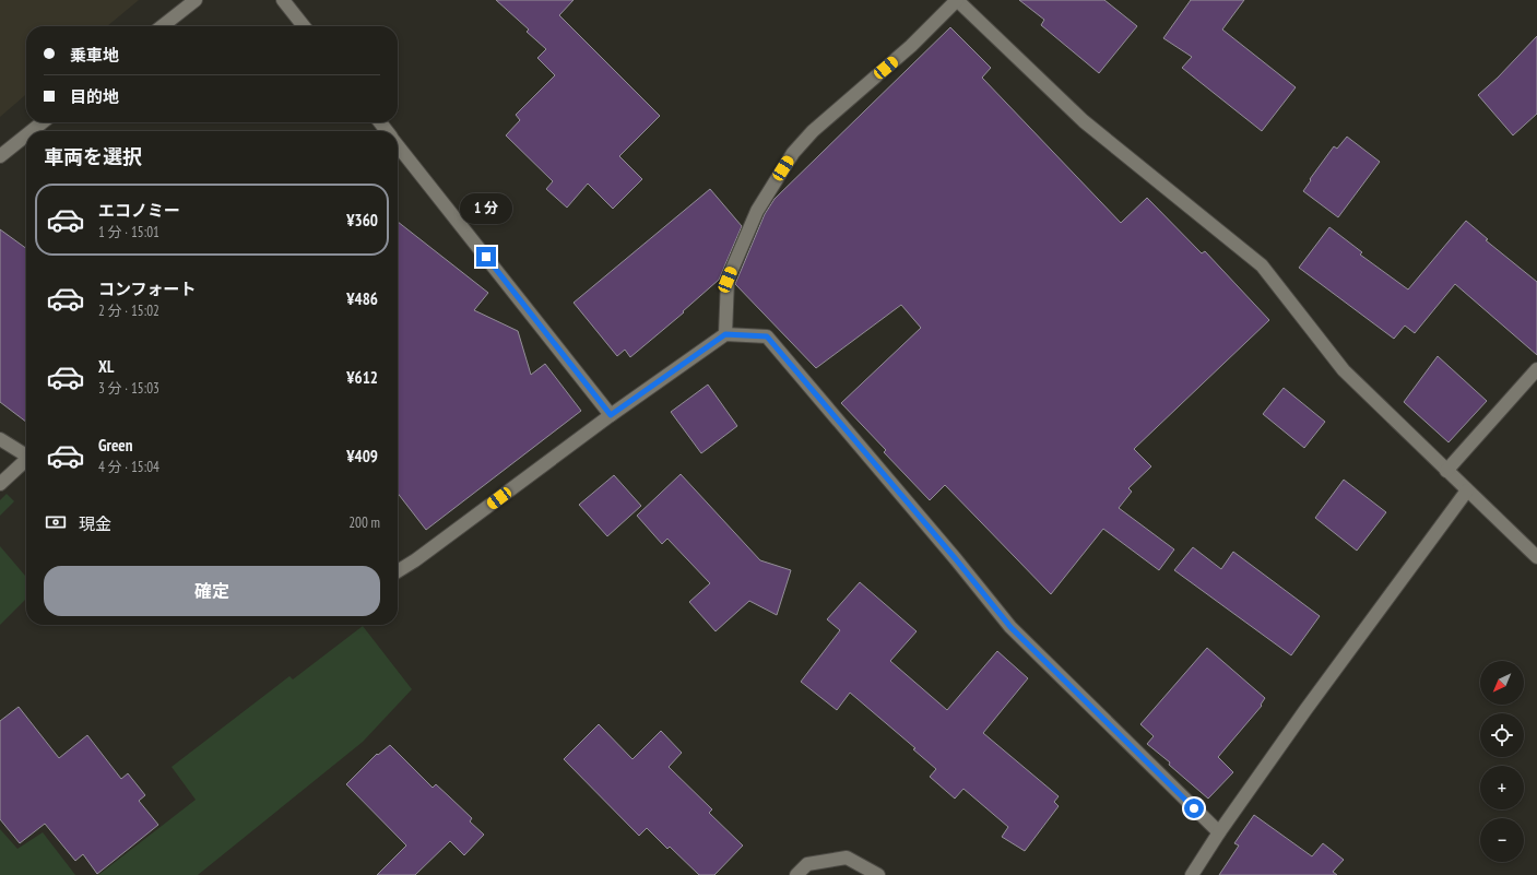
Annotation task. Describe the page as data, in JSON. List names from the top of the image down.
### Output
{
  "north": "bottom left",
  "page": {
    "banner": ["乗車地", "目的地"],
    "heading": "車両を選択",
    "list": [
      {
        "name": "エコノミー",
        "note": "1 分 · 15:01",
        "value": "¥360"
      },
      {
        "name": "コンフォート",
        "note": "2 分 · 15:02",
        "value": "¥486"
      },
      {
        "name": "XL",
        "note": "3 分 · 15:03",
        "value": "¥612"
      },
      {
        "name": "Green",
        "note": "4 分 · 15:04",
        "value": "¥409"
      }
    ],
    "bubble": "1 分",
    "pay": ["現金", "200 m"],
    "buttons": "確定",
    "map_buttons": ["+", "−"]
  }
}
